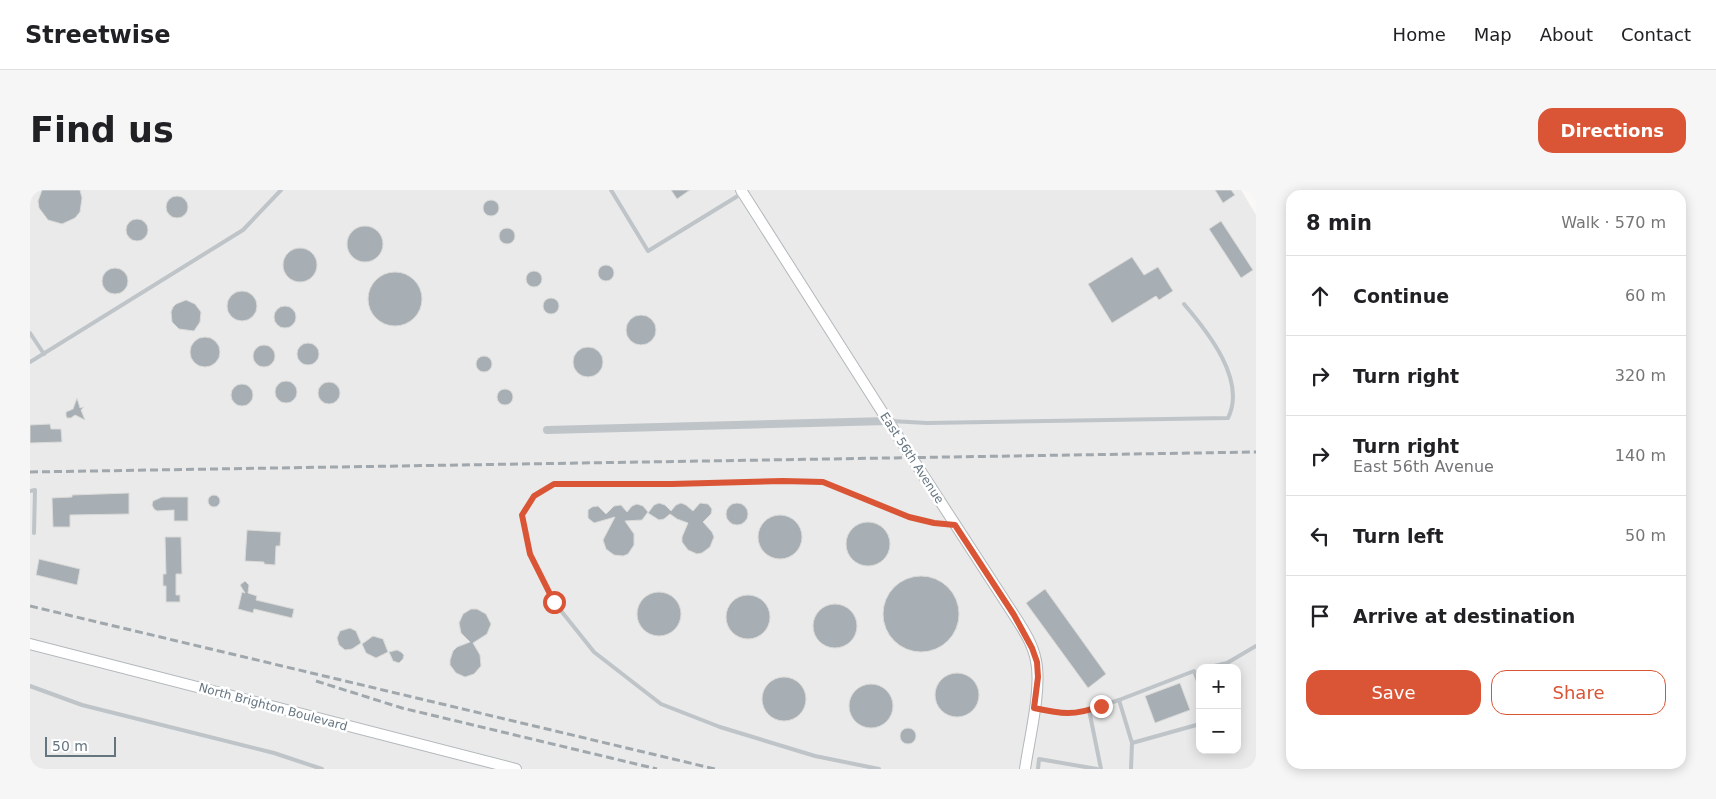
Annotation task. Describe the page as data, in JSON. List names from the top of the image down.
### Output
{
  "streets": {
    "main road": ["East 56th Avenue", "North Brighton Boulevard"]
  },
  "scale_bar": "50 m",
  "page": {
    "header": "Streetwise",
    "nav": [
      "Home",
      "Map",
      "About",
      "Contact"
    ],
    "buttons": [
      "Directions",
      ["Save", "Share"]
    ],
    "title": "Find us",
    "heading": ["8 min", "Walk · 570 m"],
    "list": [
      ["Continue", "60 m"],
      ["Turn right", "320 m"],
      ["Turn right", "East 56th Avenue", "140 m"],
      ["Turn left", "50 m"],
      "Arrive at destination"
    ],
    "map_buttons": ["+", "−"],
    "scale": "50 m"
  }
}
